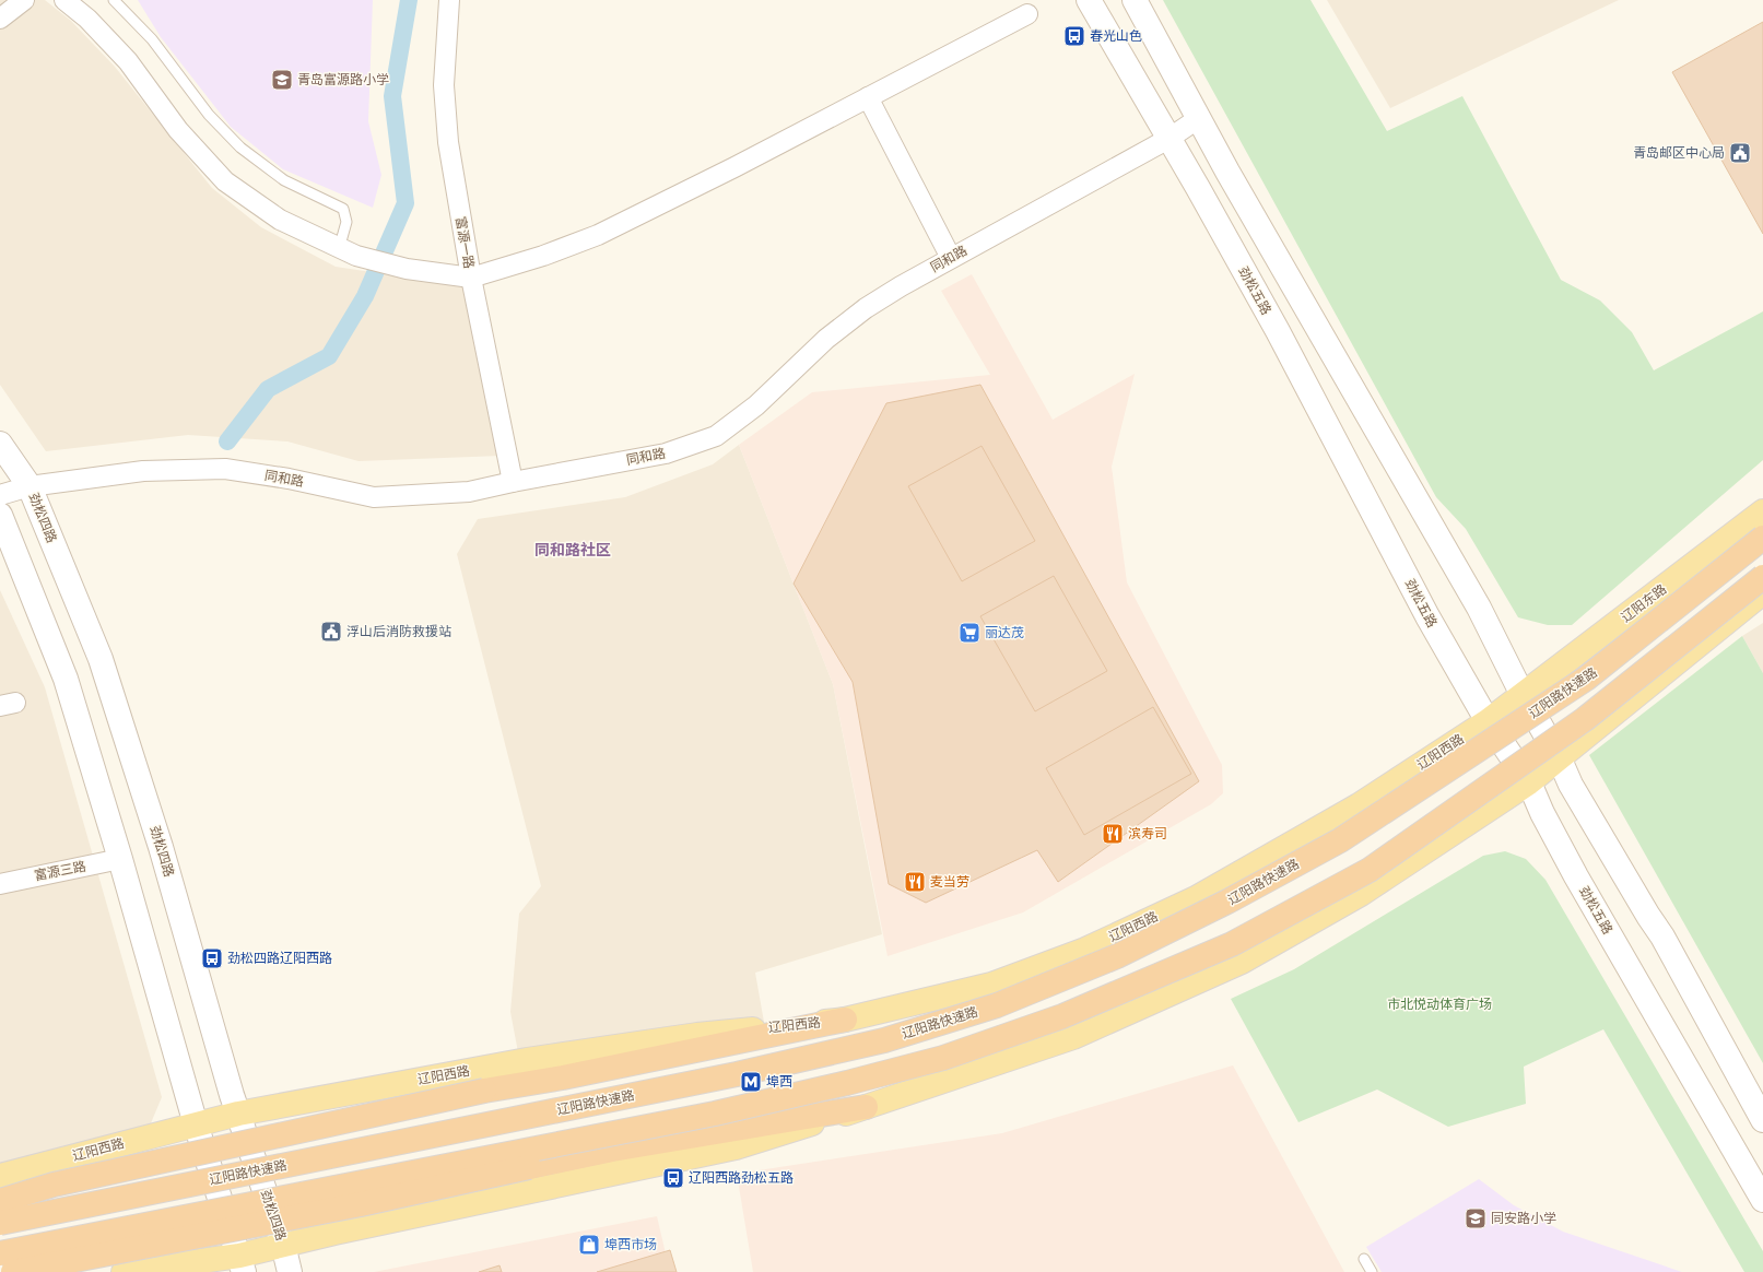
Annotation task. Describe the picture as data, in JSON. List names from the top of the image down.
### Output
{
  "streets": {
    "highway": ["辽阳路快速路"],
    "main road": [
      "劲松五路",
      "劲松四路",
      "辽阳东路",
      "辽阳西路"
    ],
    "street": ["富源一路", "同和路", "富源三路"]
  },
  "crossings": [
    ["富源一路", "同和路"],
    ["同和路", "劲松五路"],
    ["同和路", "劲松四路"],
    ["劲松五路", "辽阳西路"],
    ["劲松四路", "辽阳西路"],
    ["辽阳东路", "辽阳西路"]
  ],
  "districts": ["同和路社区"],
  "parks": ["市北悦动体育广场"],
  "places": {
    "bus stop": ["春光山色", "劲松四路辽阳西路", "辽阳西路劲松五路"],
    "school or university": ["青岛富源路小学", "同安路小学"],
    "public building": ["青岛邮区中心局", "浮山后消防救援站"],
    "supermarket": ["丽达茂"],
    "restaurant": ["滨寿司", "麦当劳"],
    "metro station": ["埠西"],
    "shop": ["埠西市场"]
  }
}
